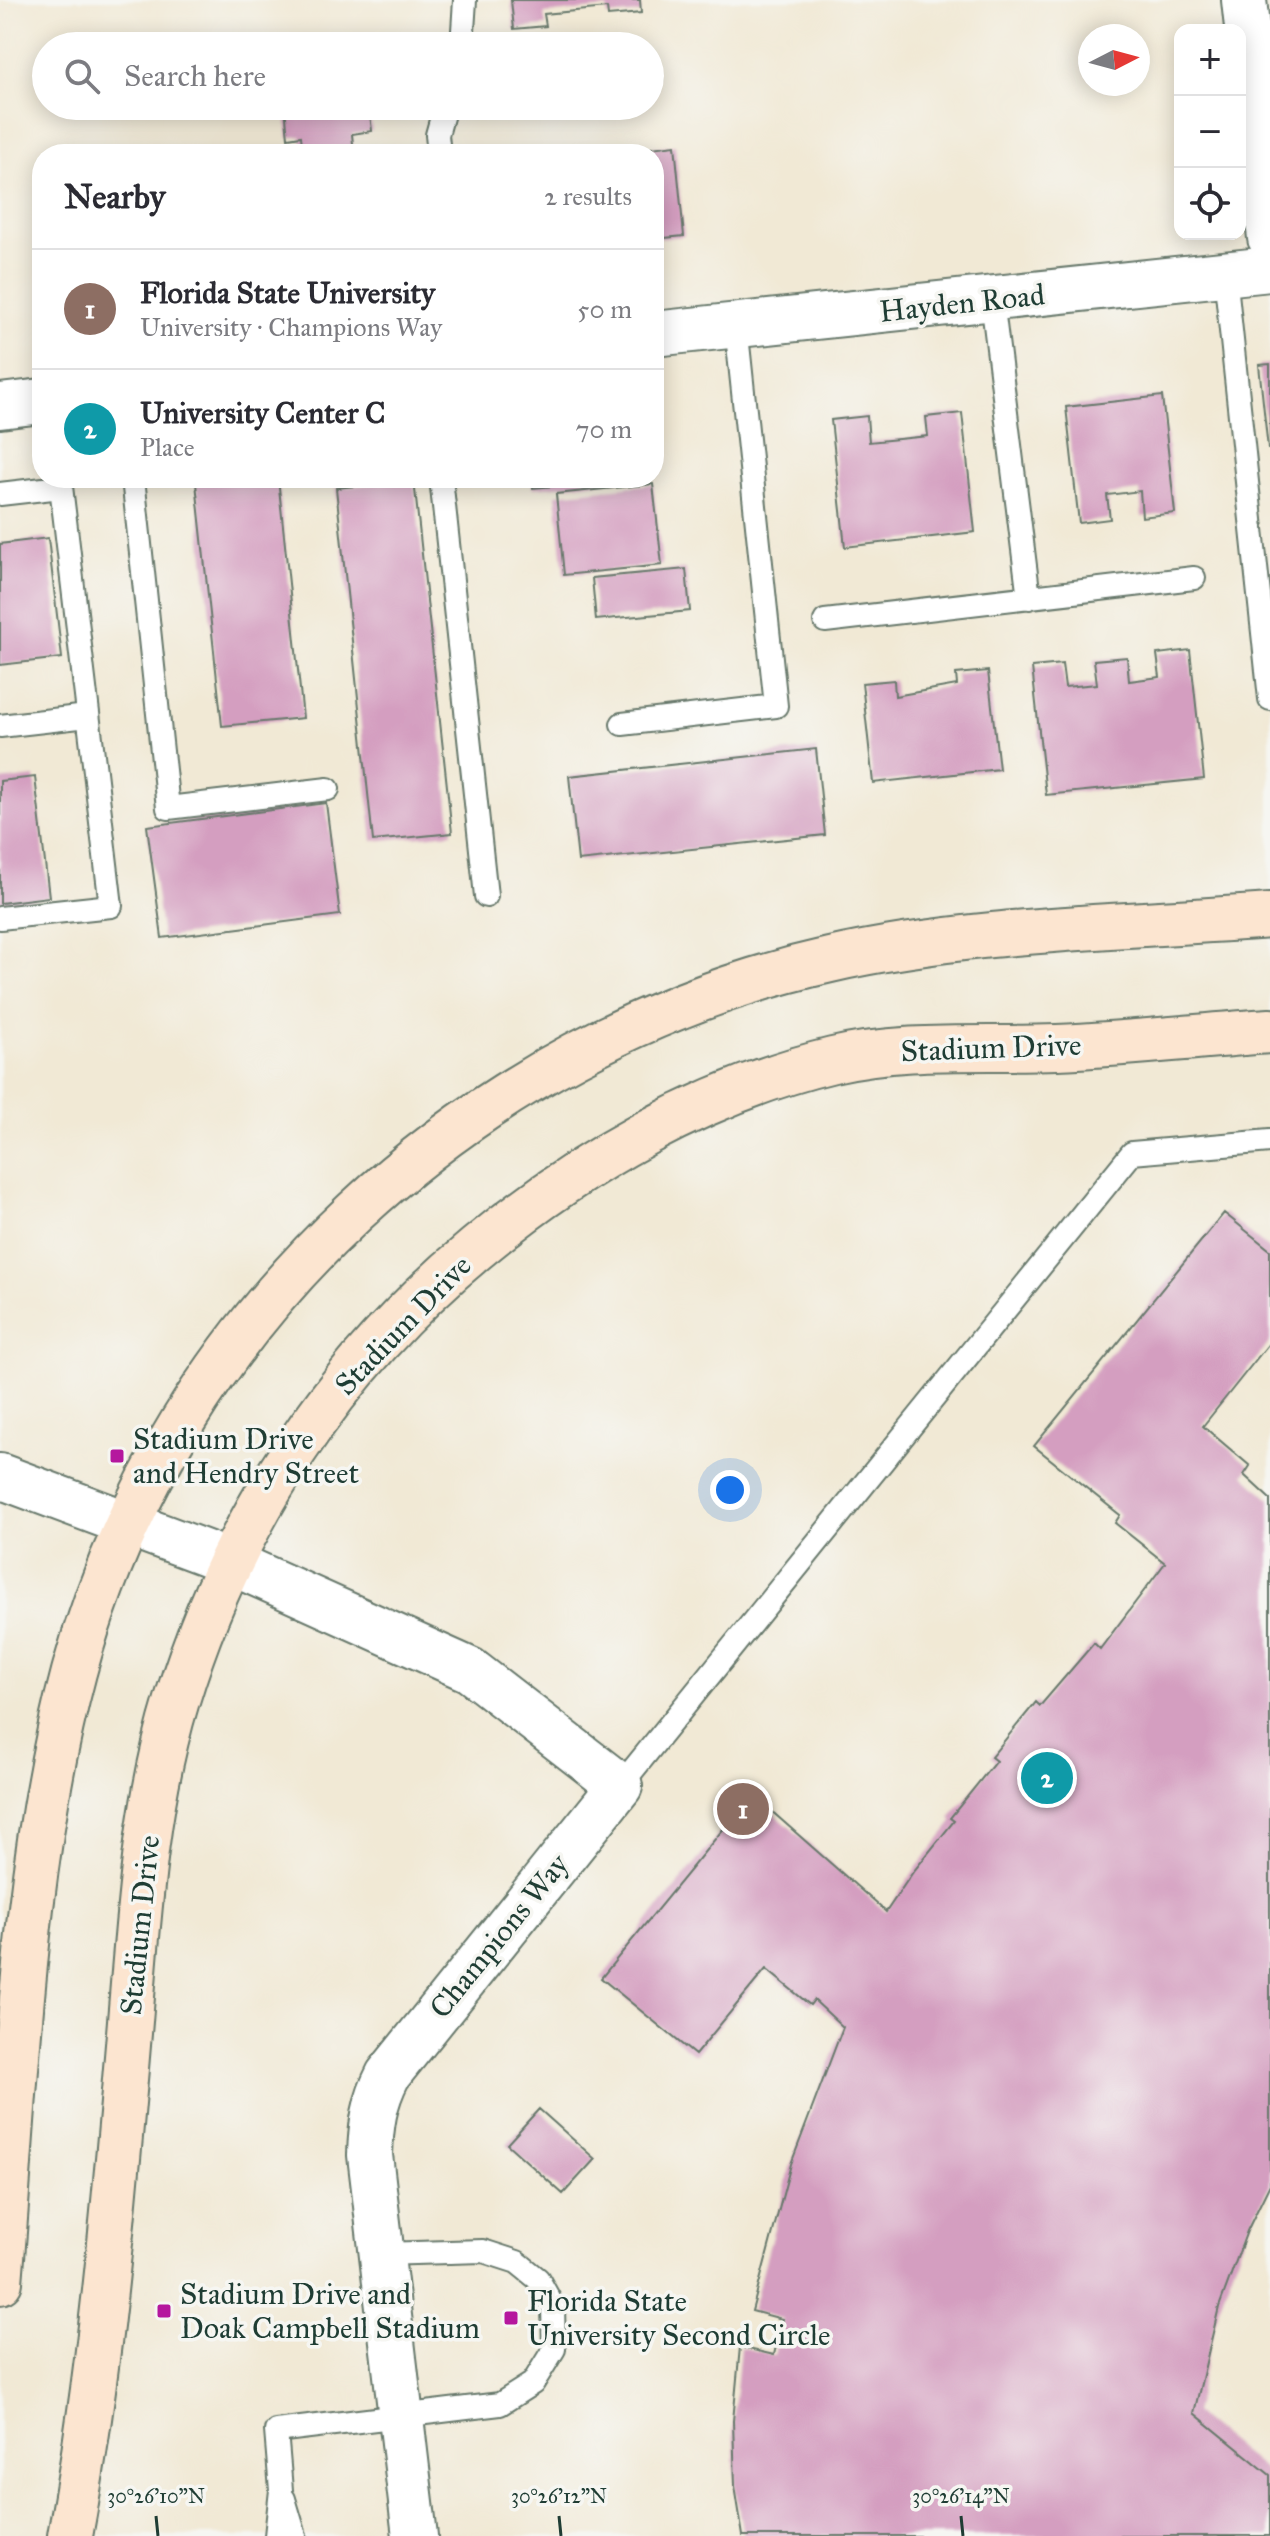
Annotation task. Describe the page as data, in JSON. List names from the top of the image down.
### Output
{
  "streets": {
    "main road": ["Stadium Drive"],
    "street": ["Hayden Road", "Champions Way"]
  },
  "places": {
    "transit": ["Stadium Drive and Hendry Street", "Stadium Drive and Doak Campbell Stadium", "Florida State University Second Circle"]
  },
  "north": "right",
  "page": {
    "map_buttons": ["+", "−"],
    "search": "Search here",
    "heading": ["Nearby", "2 results"],
    "list": [
      {
        "mark": "1",
        "name": "Florida State University",
        "note": "University · Champions Way",
        "value": "50 m"
      },
      {
        "mark": "2",
        "name": "University Center C",
        "note": "Place",
        "value": "70 m"
      }
    ],
    "pins": ["2", "1"]
  },
  "coordinates": ["30°26'10\"N", "30°26'12\"N", "30°26'14\"N"]
}
